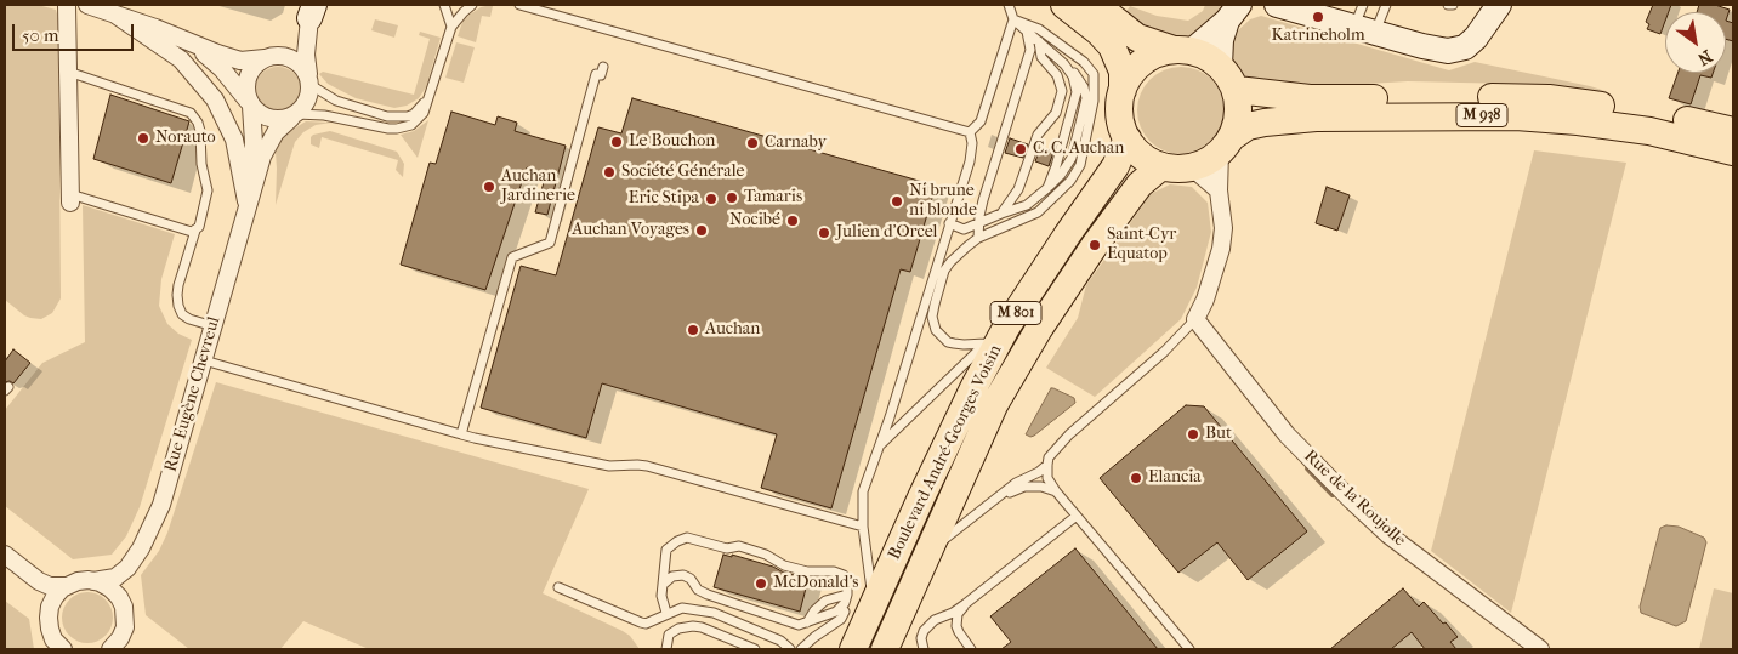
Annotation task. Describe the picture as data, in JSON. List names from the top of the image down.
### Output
{
  "streets": {
    "main road": ["M 938", "M 801", "Boulevard André-Georges Voisin"],
    "street": ["Rue Eugène Chevreul", "Rue de la Roujolle"]
  },
  "crossings": [
    ["M 938", "Boulevard André-Georges Voisin"]
  ],
  "places": [
    "Katrineholm",
    "Norauto",
    "Le Bouchon",
    "Carnaby",
    "C. C. Auchan",
    "Société Générale",
    "Auchan Jardinerie",
    "Tamaris",
    "Eric Stipa",
    "Ni brune ni blonde",
    "Nocibé",
    "Auchan Voyages",
    "Julien d'Orcel",
    "Saint-Cyr Equatop",
    "Auchan",
    "But",
    "Elancia",
    "McDonald's"
  ],
  "scale_bar": "50 m",
  "north": "bottom right"
}
